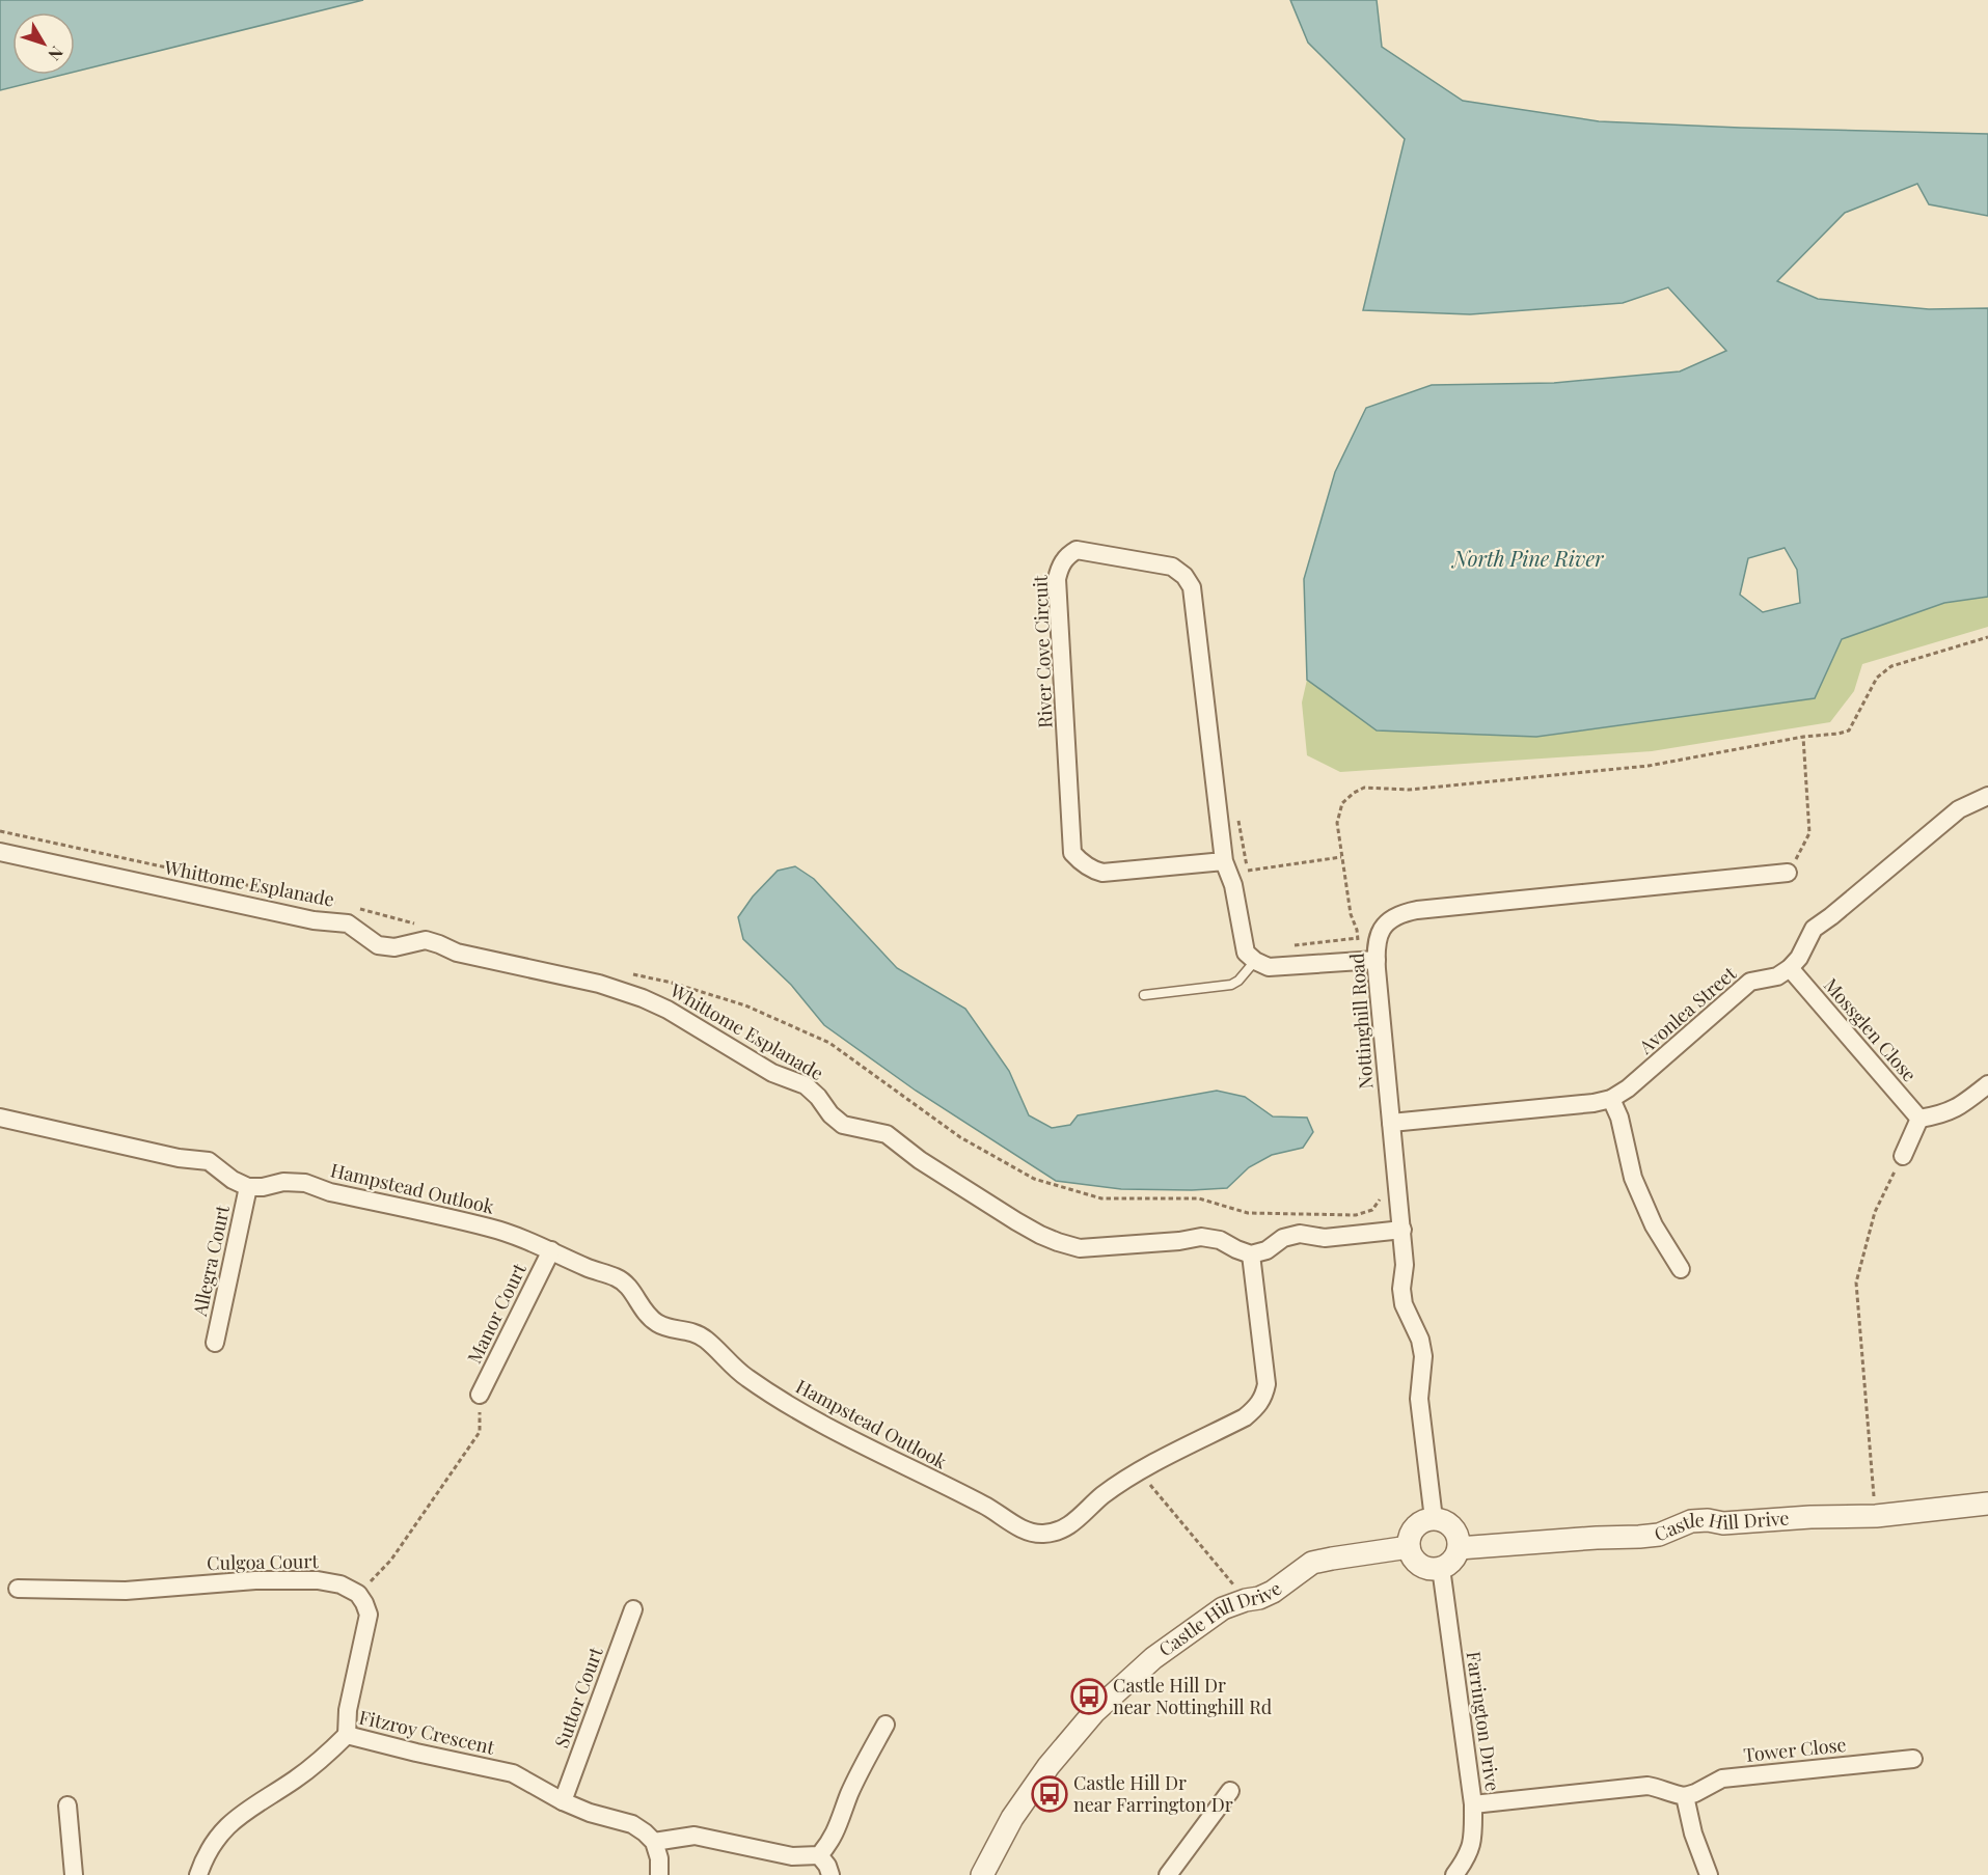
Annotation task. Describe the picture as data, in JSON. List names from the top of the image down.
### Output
{
  "streets": {
    "street": [
      "River Cove Circuit",
      "Whittome Esplanade",
      "Avonlea Street",
      "Nottinghill Road",
      "Mossglen Close",
      "Hampstead Outlook",
      "Allegra Court",
      "Manor Court",
      "Castle Hill Drive",
      "Culgoa Court",
      "Suttor Court",
      "Farrington Drive",
      "Fitzroy Crescent",
      "Tower Close"
    ]
  },
  "crossings": [
    ["Whittome Esplanade", "Hampstead Outlook"],
    ["Avonlea Street", "Nottinghill Road"],
    ["Avonlea Street", "Mossglen Close"],
    ["Nottinghill Road", "Castle Hill Drive"],
    ["Nottinghill Road", "Farrington Drive"],
    ["Hampstead Outlook", "Allegra Court"],
    ["Hampstead Outlook", "Manor Court"],
    ["Castle Hill Drive", "Farrington Drive"],
    ["Suttor Court", "Fitzroy Crescent"]
  ],
  "water": ["North Pine River"],
  "places": {
    "bus stop": ["Castle Hill Dr near Nottinghill Rd", "Castle Hill Dr near Farrington Dr"]
  },
  "north": "bottom right"
}
